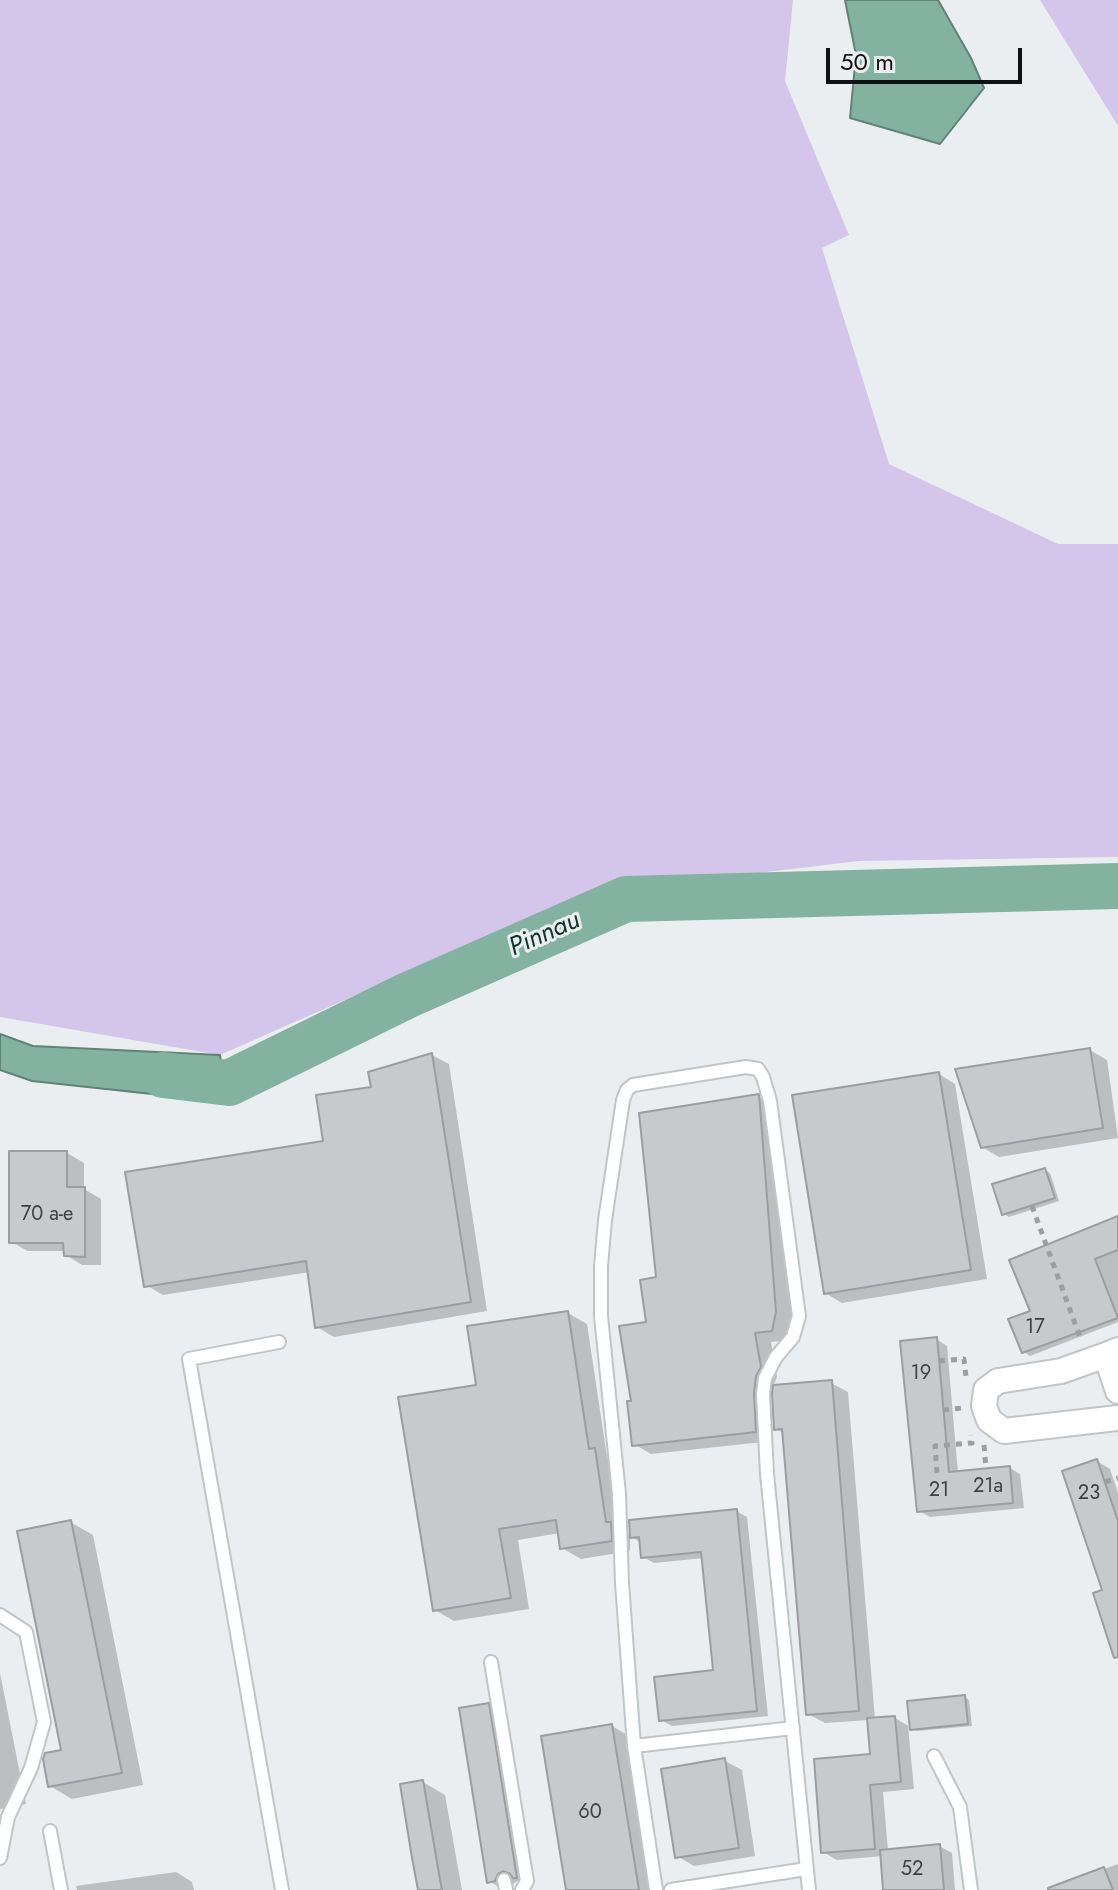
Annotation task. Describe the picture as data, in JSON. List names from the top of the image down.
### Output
{
  "water": ["Pinnau"],
  "house_numbers": [
    "70 a-e",
    "17",
    "19",
    "21a",
    "21",
    "23",
    "60",
    "52"
  ],
  "scale_bar": "50 m"
}
